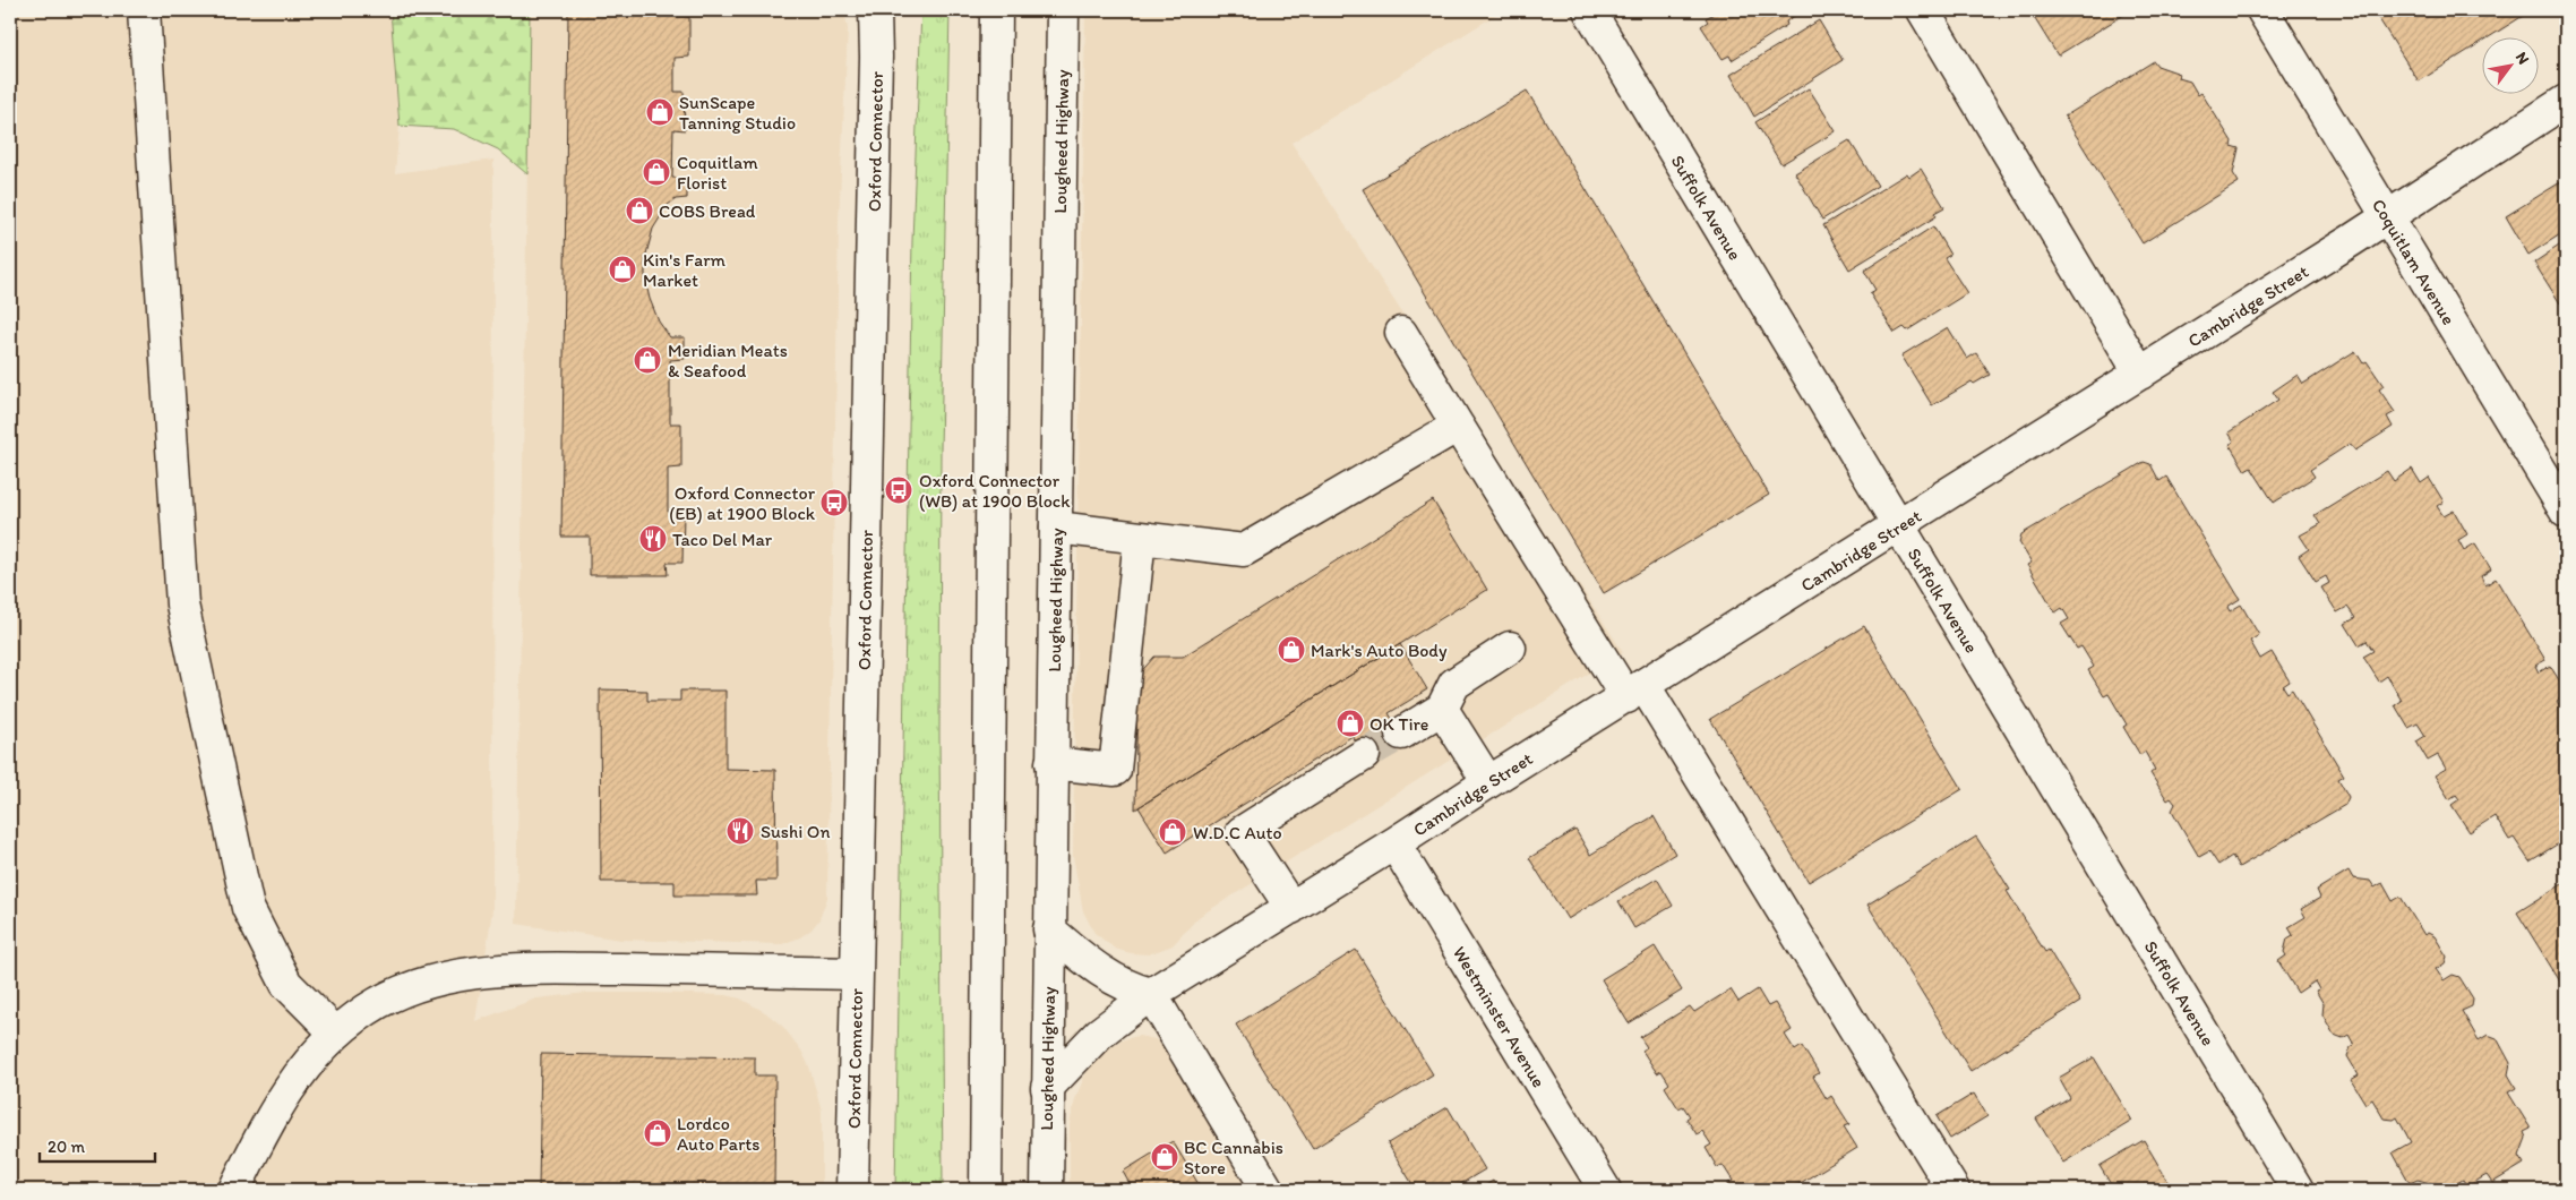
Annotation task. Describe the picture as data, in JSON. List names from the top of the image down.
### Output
{
  "streets": {
    "street": [
      "Oxford Connector",
      "Lougheed Highway",
      "Suffolk Avenue",
      "Coquitlam Avenue",
      "Cambridge Street",
      "Westminster Avenue"
    ]
  },
  "crossings": [
    ["Lougheed Highway", "Cambridge Street"],
    ["Suffolk Avenue", "Cambridge Street"],
    ["Coquitlam Avenue", "Cambridge Street"],
    ["Cambridge Street", "Westminster Avenue"]
  ],
  "places": {
    "shop": [
      "SunScape Tanning Studio",
      "Coquitlam Florist",
      "COBS Bread",
      "Kin's Farm Market",
      "Meridian Meats & Seafood",
      "Mark's Auto Body",
      "OK Tire",
      "W.D.C Auto",
      "Lordco Auto Parts",
      "BC Cannabis Store"
    ],
    "bus stop": ["Oxford Connector (WB) at 1900 Block", "Oxford Connector (EB) at 1900 Block"],
    "restaurant": ["Taco Del Mar", "Sushi On"]
  },
  "scale_bar": "20 m",
  "north": "top right"
}
